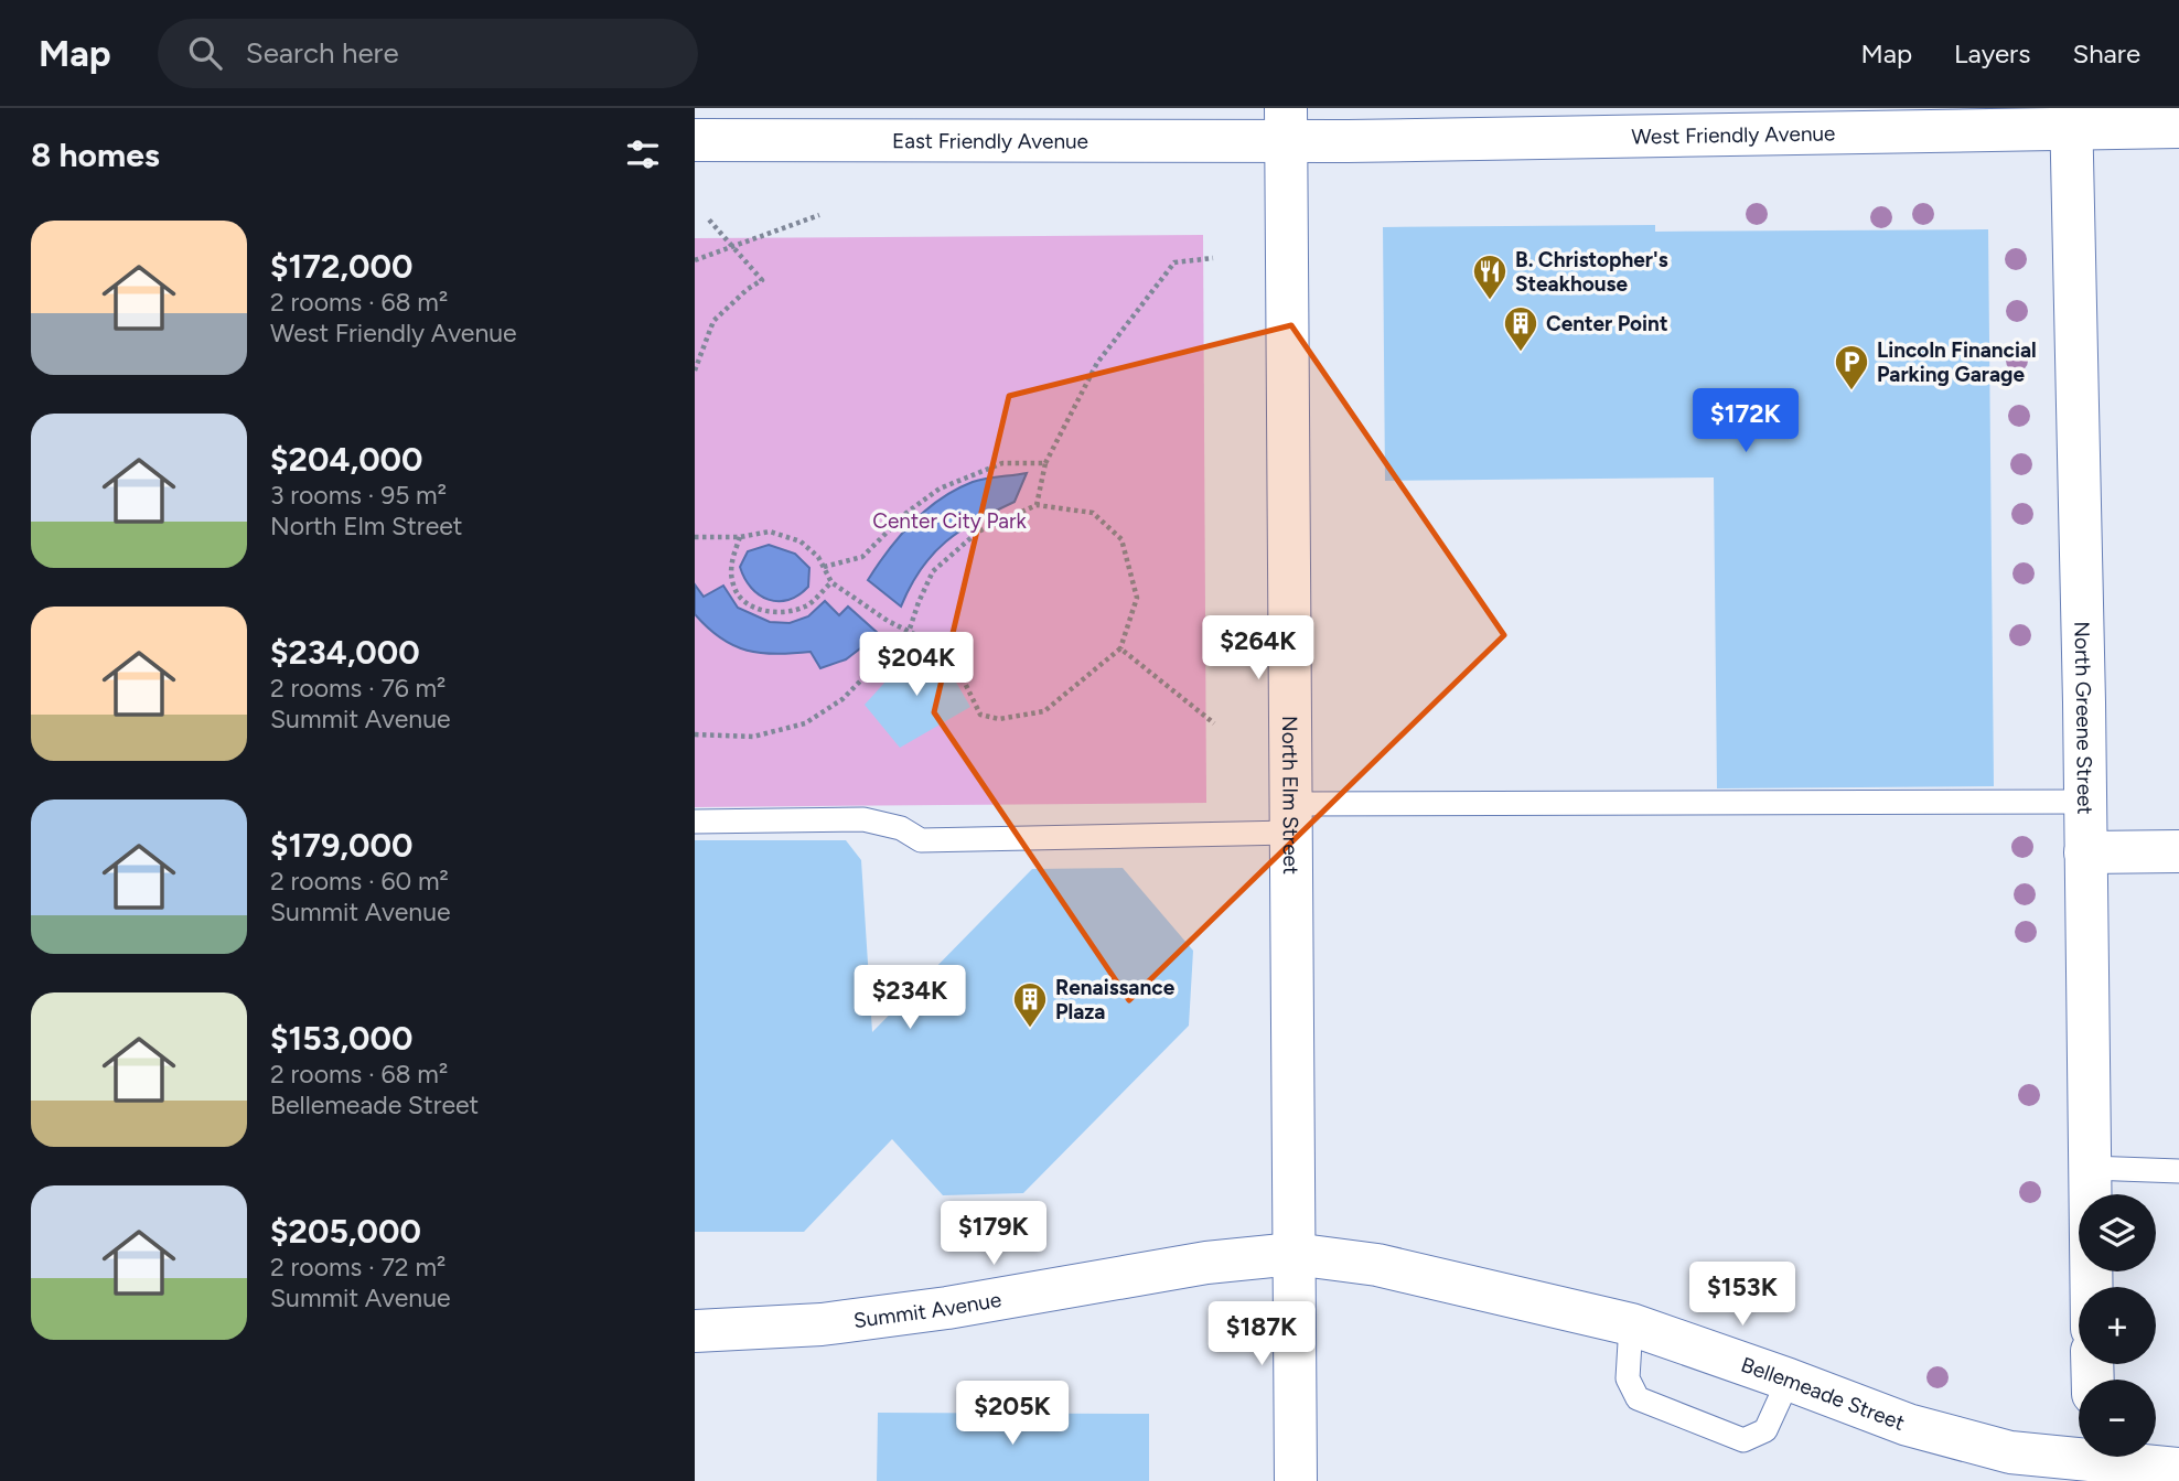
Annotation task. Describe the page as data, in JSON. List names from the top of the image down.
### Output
{
  "streets": {
    "street": [
      "West Friendly Avenue",
      "East Friendly Avenue",
      "North Greene Street",
      "North Elm Street",
      "Summit Avenue",
      "Bellemeade Street"
    ]
  },
  "crossings": [
    ["West Friendly Avenue", "East Friendly Avenue"],
    ["West Friendly Avenue", "North Greene Street"],
    ["West Friendly Avenue", "North Elm Street"],
    ["East Friendly Avenue", "North Elm Street"],
    ["North Elm Street", "Summit Avenue"],
    ["North Elm Street", "Bellemeade Street"],
    ["Summit Avenue", "Bellemeade Street"]
  ],
  "parks": ["Center City Park"],
  "places": {
    "restaurant": ["B. Christopher's Steakhouse"],
    "building": ["Center Point", "Renaissance Plaza"],
    "parking": ["Lincoln Financial Parking Garage"]
  },
  "page": {
    "header": "Map",
    "search": "Search here",
    "nav": ["Map", "Layers", "Share"],
    "heading": "8 homes",
    "list": [
      {
        "name": "$172,000",
        "note": "2 rooms · 68 m² · West Friendly Avenue"
      },
      {
        "name": "$204,000",
        "note": "3 rooms · 95 m² · North Elm Street"
      },
      {
        "name": "$234,000",
        "note": "2 rooms · 76 m² · Summit Avenue"
      },
      {
        "name": "$179,000",
        "note": "2 rooms · 60 m² · Summit Avenue"
      },
      {
        "name": "$153,000",
        "note": "2 rooms · 68 m² · Bellemeade Street"
      },
      {
        "name": "$205,000",
        "note": "2 rooms · 72 m² · Summit Avenue"
      }
    ],
    "price": [
      "$172K",
      "$264K",
      "$204K",
      "$234K",
      "$179K",
      "$153K",
      "$187K",
      "$205K"
    ],
    "map_buttons": ["+", "−"]
  }
}
